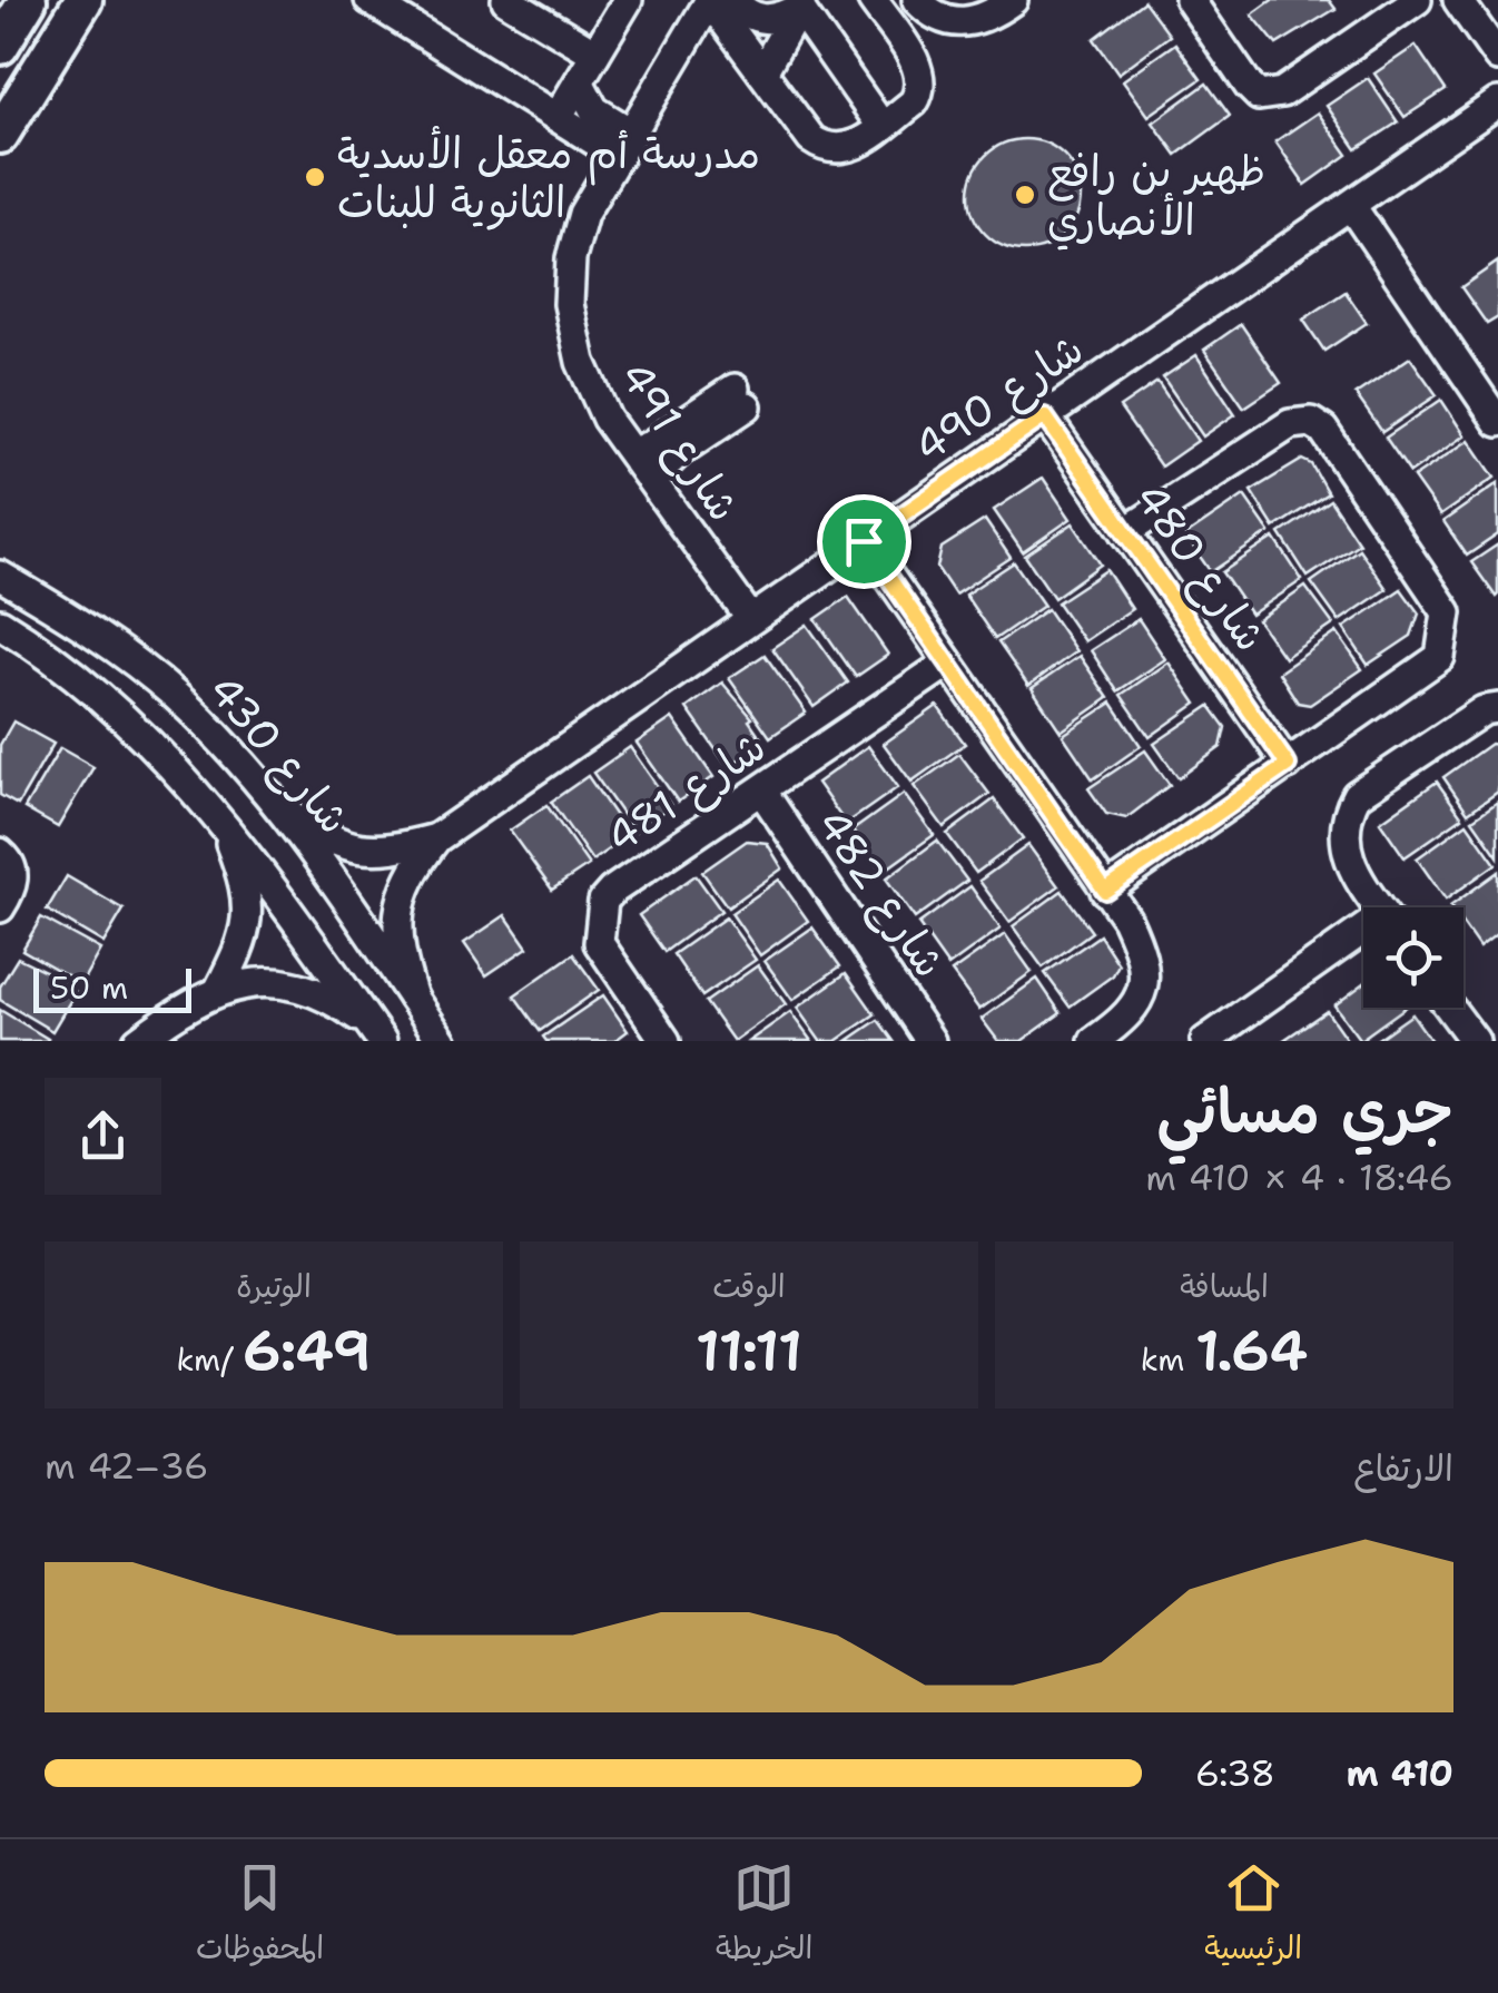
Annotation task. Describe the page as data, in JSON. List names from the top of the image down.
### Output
{
  "streets": {
    "street": [
      "شارع 490",
      "شارع 491",
      "شارع 480",
      "شارع 430",
      "شارع 481",
      "شارع 482"
    ]
  },
  "crossings": [
    ["شارع 490", "شارع 491"],
    ["شارع 490", "شارع 480"],
    ["شارع 490", "شارع 430"],
    ["شارع 481", "شارع 482"]
  ],
  "places": ["مدرسة أم معقل الأسدية الثانوية للبنات", "ظهير بن رافع الأنصاري"],
  "scale_bar": "50 m",
  "page": {
    "scale": "50 m",
    "heading": ["جري مسائي", "18:46 · 4 × 410 m"],
    "stats": [
      ["المسافة", "1.64 km"],
      ["الوقت", "11:11"],
      ["الوتيرة", "6:49 /km"]
    ],
    "chart": ["الارتفاع", "36–42 m"],
    "list": [
      {
        "name": "410 m",
        "note": "6:38"
      }
    ],
    "tabs": ["الرئيسية", "الخريطة", "المحفوظات"]
  }
}
